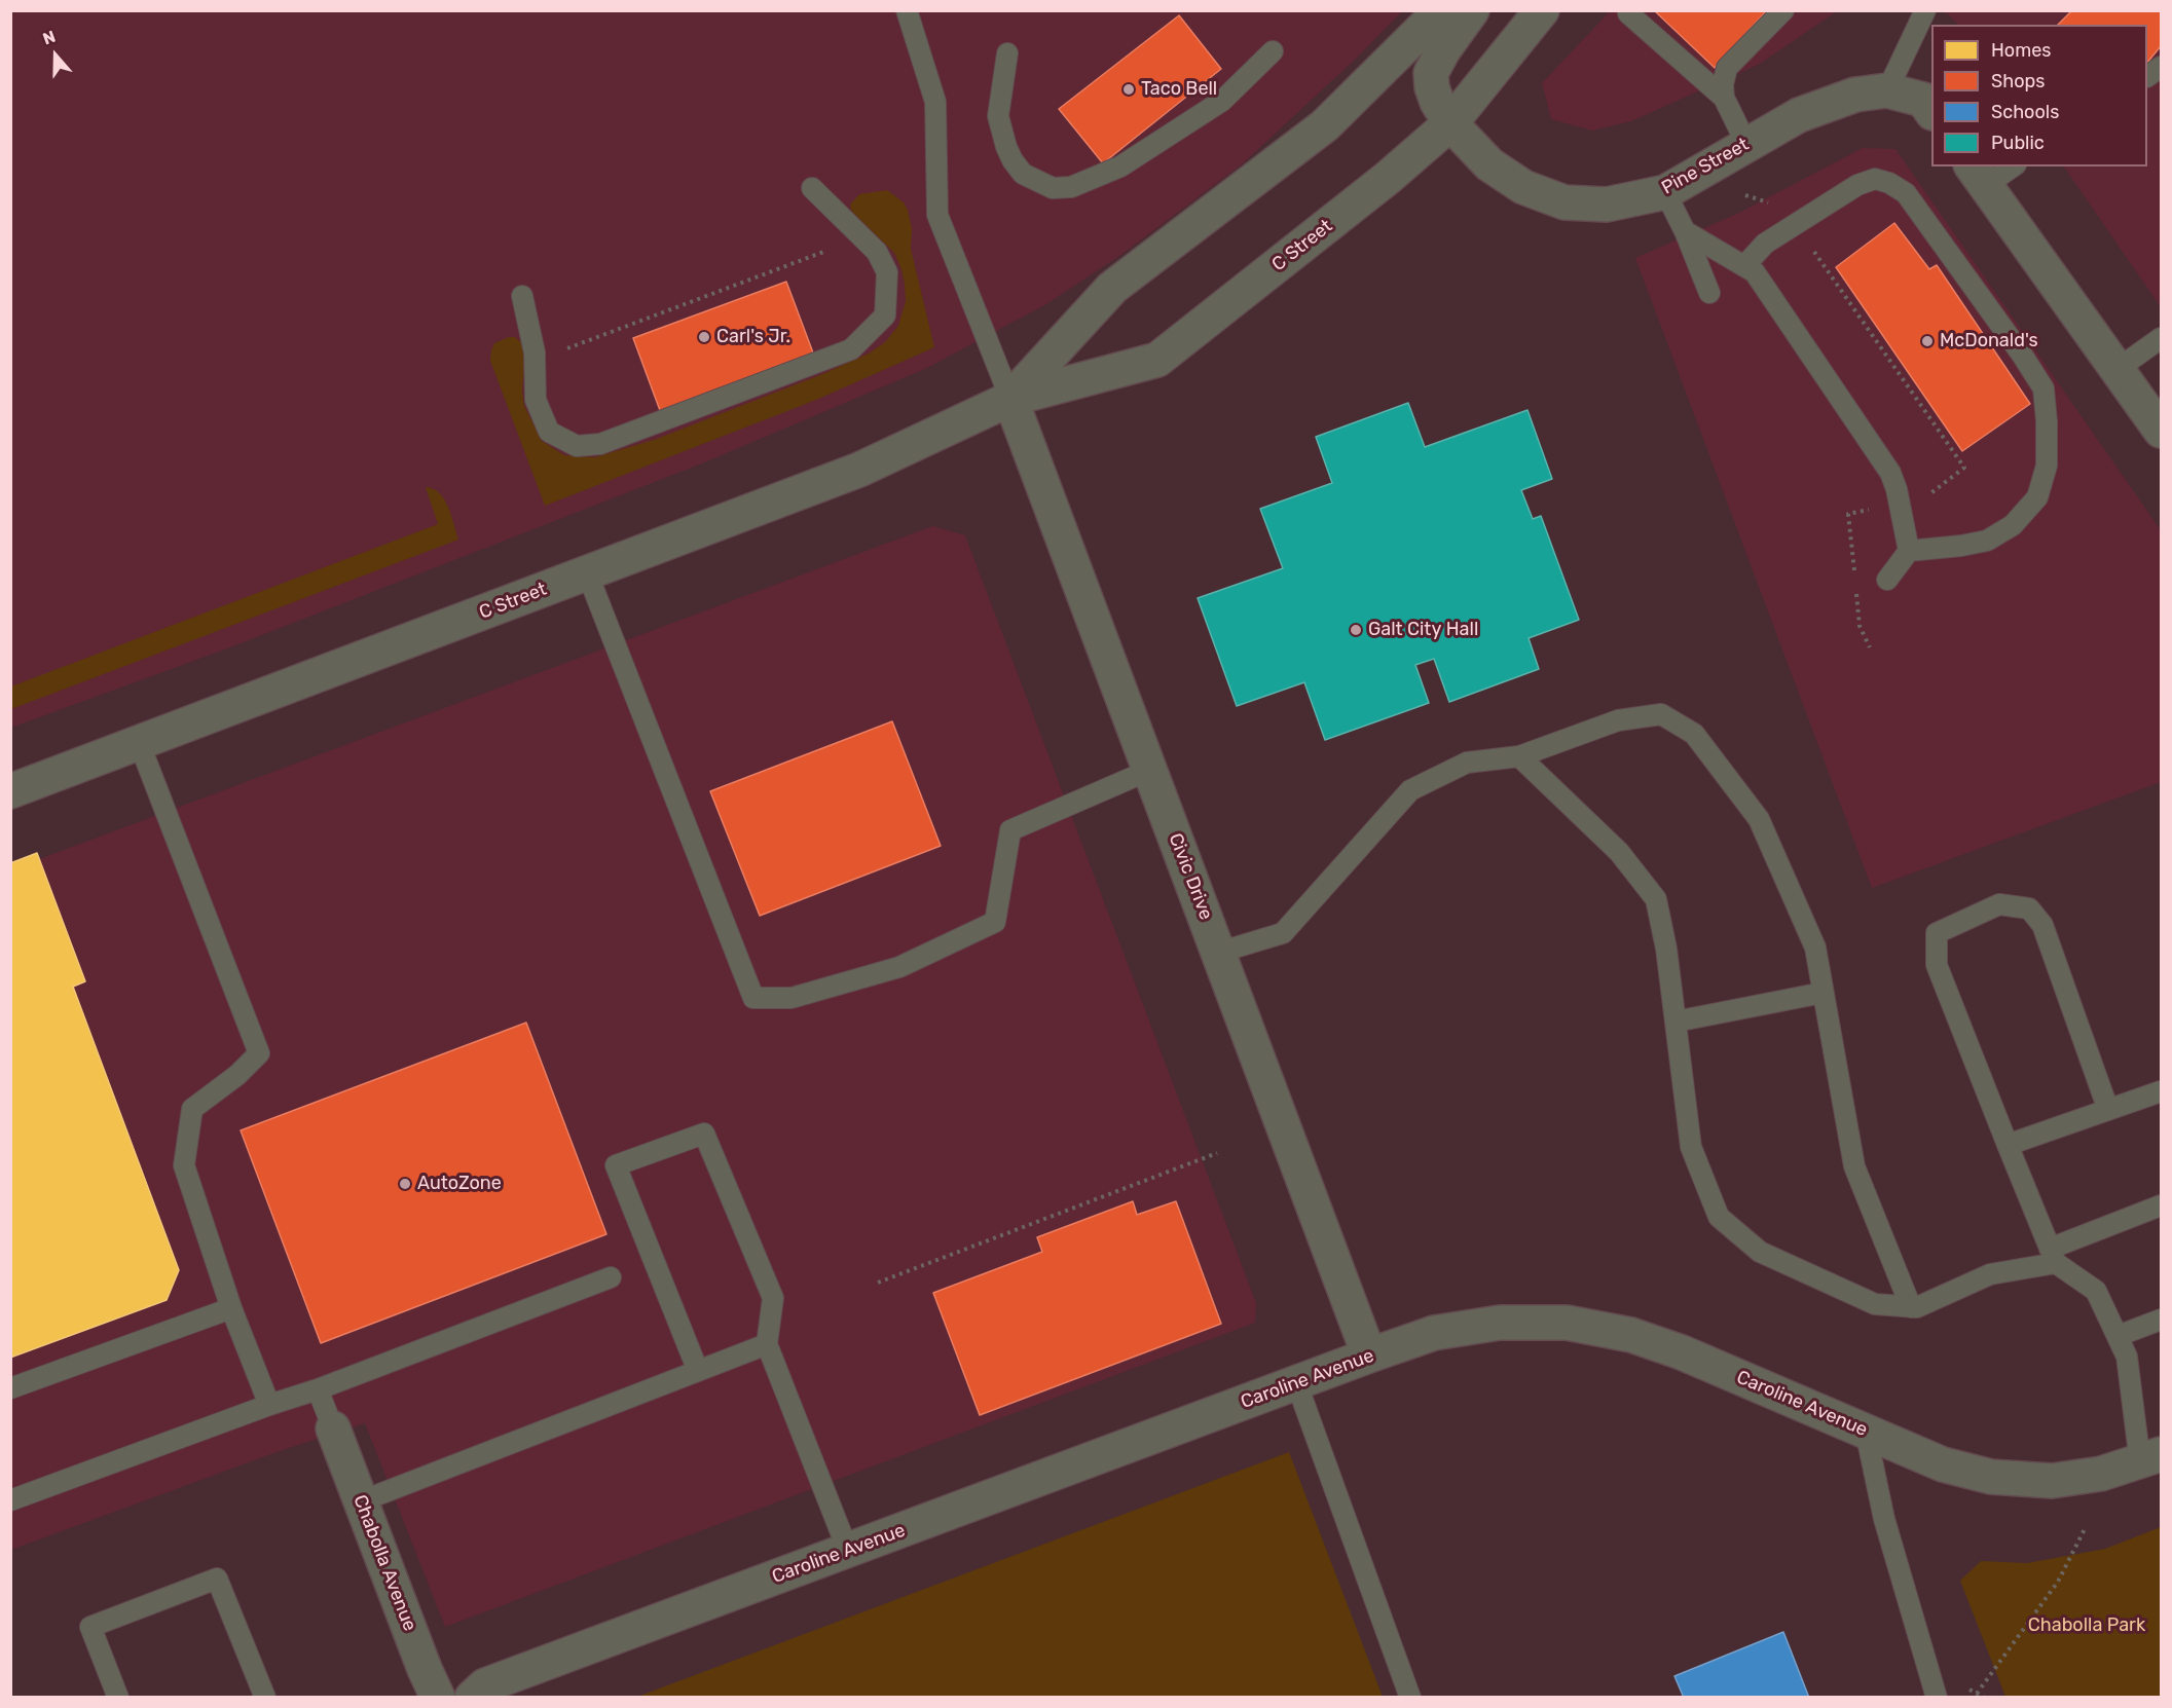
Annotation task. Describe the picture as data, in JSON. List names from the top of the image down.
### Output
{
  "streets": {
    "street": [
      "Pine Street",
      "C Street",
      "Civic Drive",
      "Caroline Avenue",
      "Chabolla Avenue"
    ]
  },
  "crossings": [
    ["Pine Street", "C Street"],
    ["C Street", "Civic Drive"],
    ["Civic Drive", "Caroline Avenue"]
  ],
  "parks": ["Chabolla Park"],
  "places": [
    "Taco Bell",
    "Carl's Jr.",
    "McDonald's",
    "Galt City Hall",
    "AutoZone"
  ],
  "legend": [
    "Homes",
    "Shops",
    "Schools",
    "Public"
  ],
  "north": "top"
}
